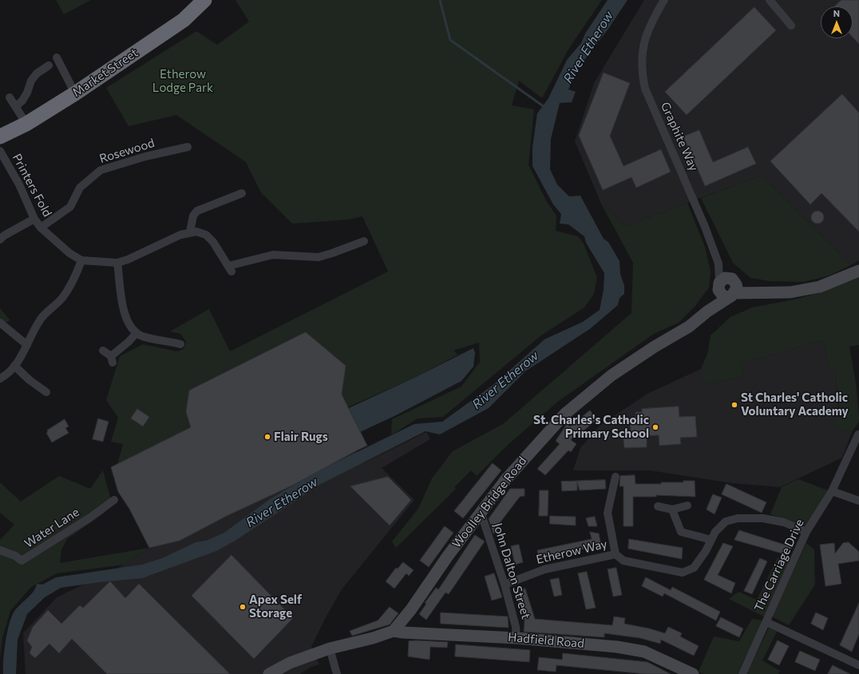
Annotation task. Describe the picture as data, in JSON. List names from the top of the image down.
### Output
{
  "streets": {
    "highway": ["Market Street"],
    "street": [
      "Graphite Way",
      "Rosewood",
      "Printers Fold",
      "Woolley Bridge Road",
      "Water Lane",
      "Etherow Way",
      "The Carriage Drive",
      "John Dalton Street",
      "Hadfield Road"
    ]
  },
  "crossings": [
    ["Graphite Way", "Woolley Bridge Road"],
    ["Rosewood", "Printers Fold"],
    ["Woolley Bridge Road", "John Dalton Street"],
    ["Woolley Bridge Road", "Hadfield Road"],
    ["Etherow Way", "The Carriage Drive"],
    ["Etherow Way", "John Dalton Street"],
    ["John Dalton Street", "Hadfield Road"]
  ],
  "water": ["River Etherow"],
  "parks": ["Etherow Lodge Park"],
  "places": [
    "St Charles' Catholic Voluntary Academy",
    "St. Charles's Catholic Primary School",
    "Flair Rugs",
    "Apex Self Storage"
  ],
  "north": "top"
}
